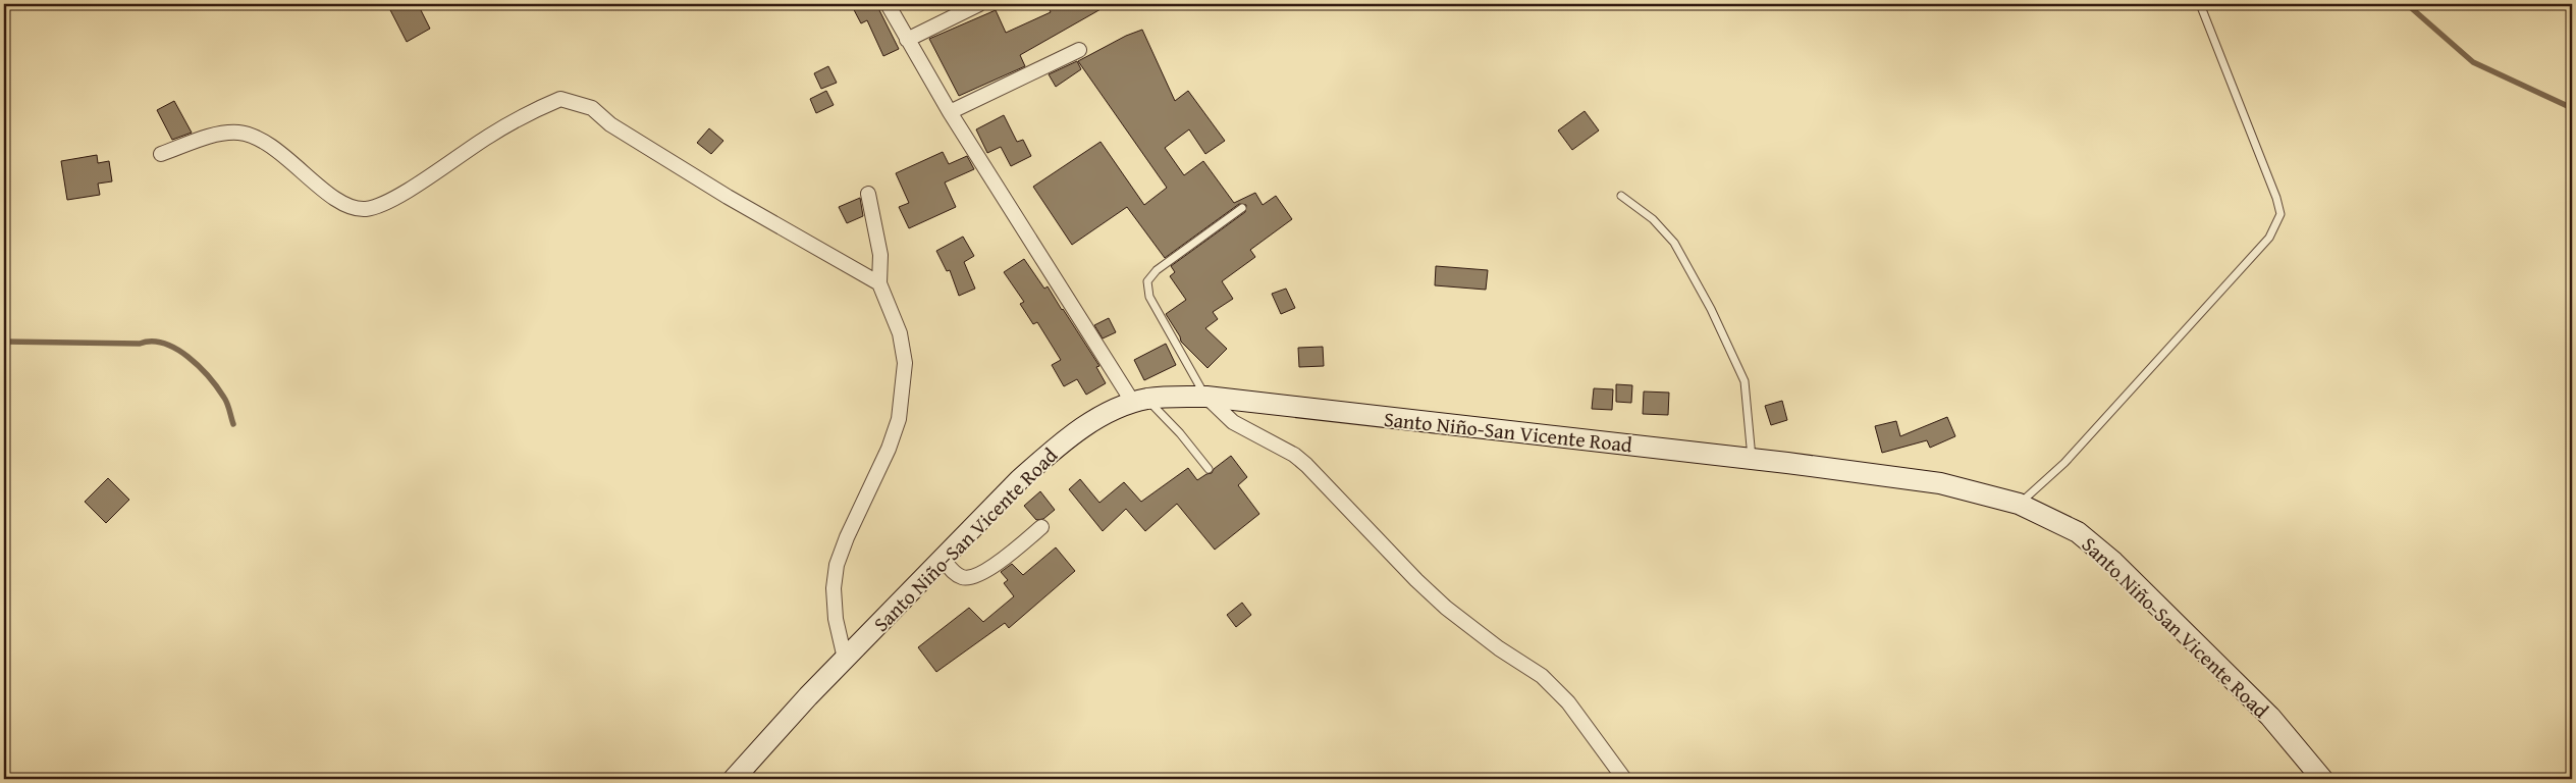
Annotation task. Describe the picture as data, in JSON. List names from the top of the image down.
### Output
{
  "streets": {
    "main road": ["Santo Niño-San Vicente Road"]
  }
}
